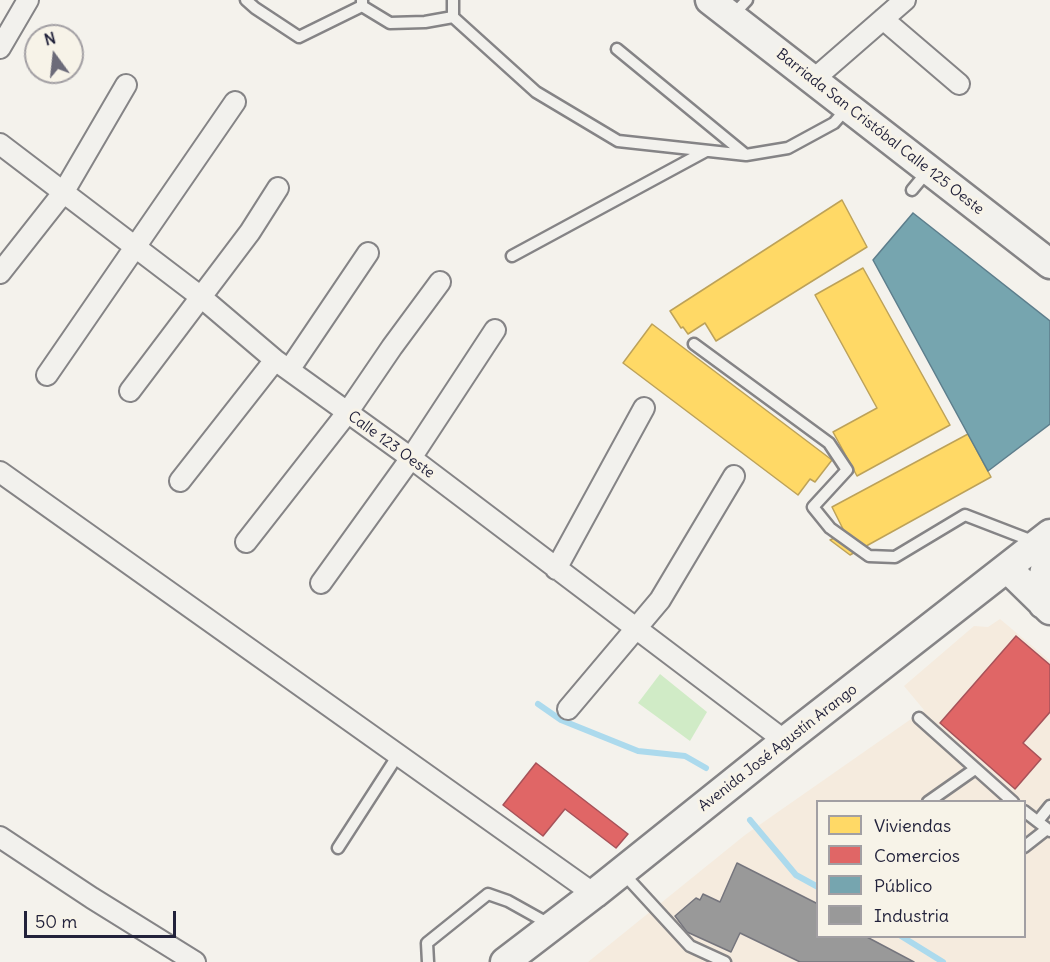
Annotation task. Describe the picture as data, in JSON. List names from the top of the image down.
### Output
{
  "streets": {
    "main road": ["Barriada San Cristóbal Calle 125 Oeste", "Avenida José Agustín Arango"],
    "street": ["Calle 123 Oeste"]
  },
  "crossings": [
    ["Calle 123 Oeste", "Avenida José Agustín Arango"]
  ],
  "legend": [
    "Viviendas",
    "Comercios",
    "Público",
    "Industria"
  ],
  "scale_bar": "50 m",
  "north": "top"
}
